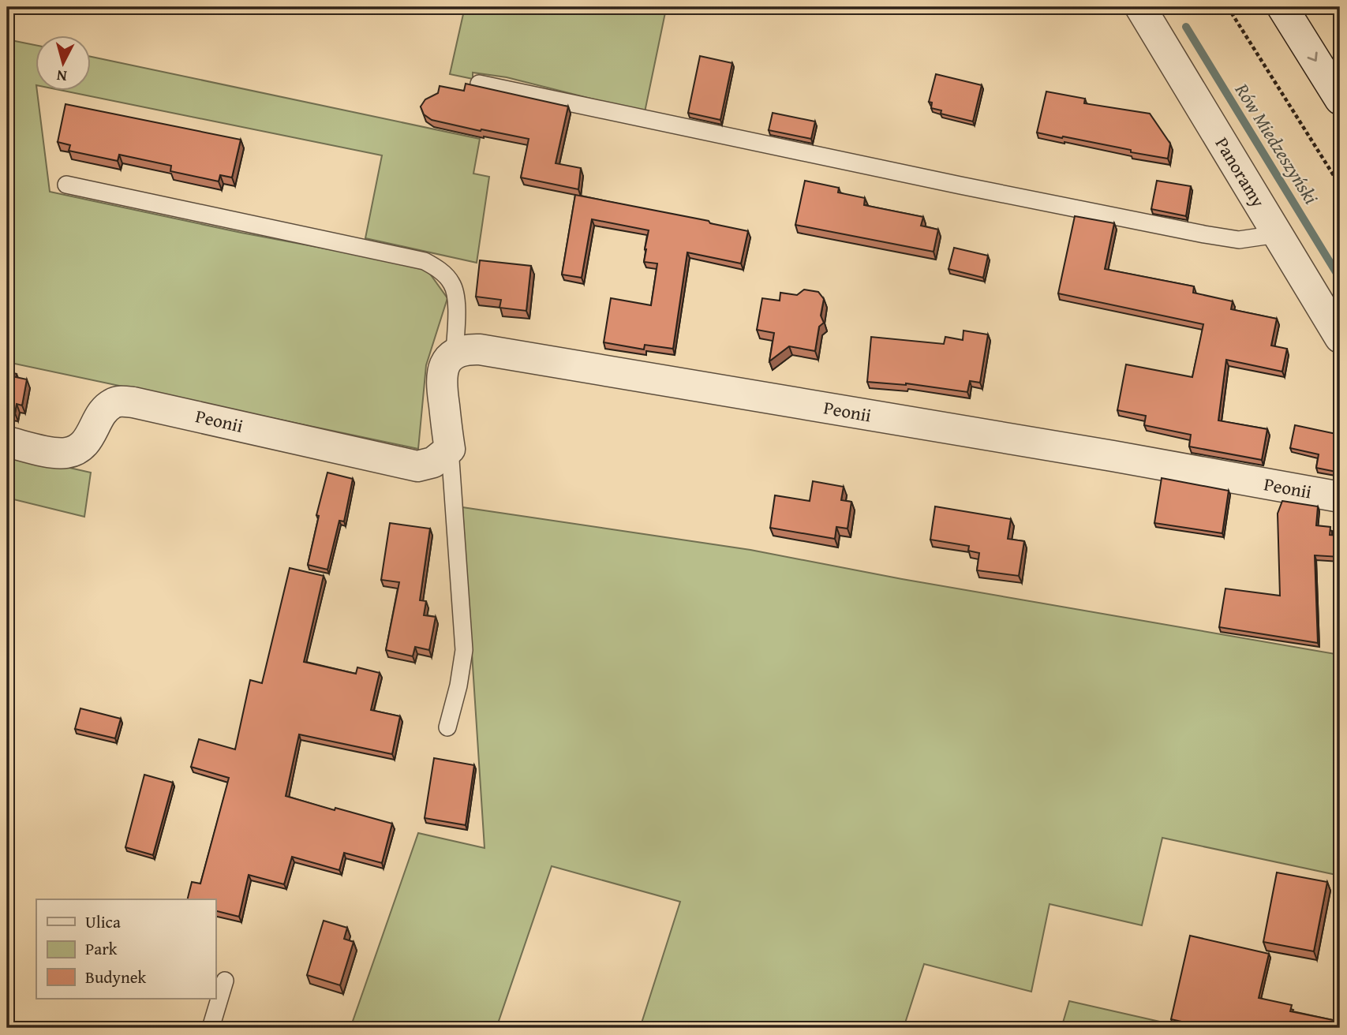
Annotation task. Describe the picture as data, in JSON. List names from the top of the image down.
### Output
{
  "streets": {
    "street": ["Panoramy", "Peonii"]
  },
  "water": ["Rów Miedzeszyński"],
  "legend": ["Ulica", "Park", "Budynek"],
  "north": "bottom"
}
